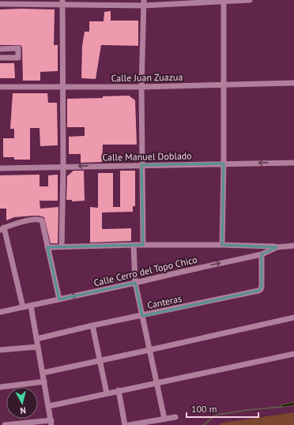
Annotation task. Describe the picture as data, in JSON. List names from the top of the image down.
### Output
{
  "streets": {
    "street": [
      "Calle Juan Zuazua",
      "Calle Manuel Doblado",
      "Calle Cerro del Topo Chico",
      "Canteras"
    ]
  },
  "crossings": [
    ["Calle Cerro del Topo Chico", "Canteras"]
  ],
  "one_way": ["Calle Manuel Doblado"],
  "scale_bar": "100 m",
  "north": "bottom"
}
